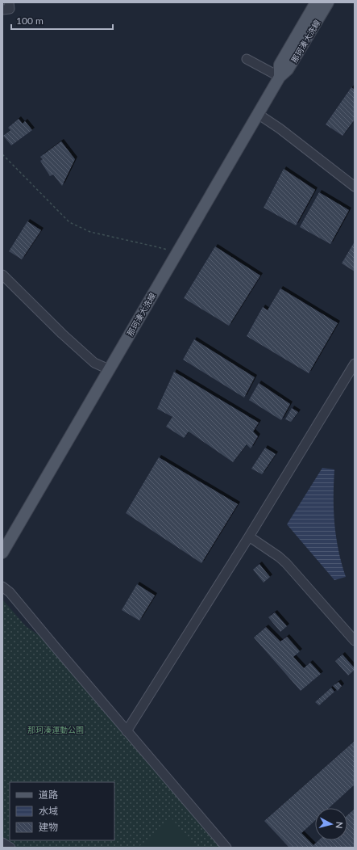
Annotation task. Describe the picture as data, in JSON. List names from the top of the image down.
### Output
{
  "streets": {
    "main road": ["那珂湊大洗線"]
  },
  "parks": ["那珂湊運動公園"],
  "legend": ["道路", "水域", "建物"],
  "scale_bar": "100 m",
  "north": "right"
}
